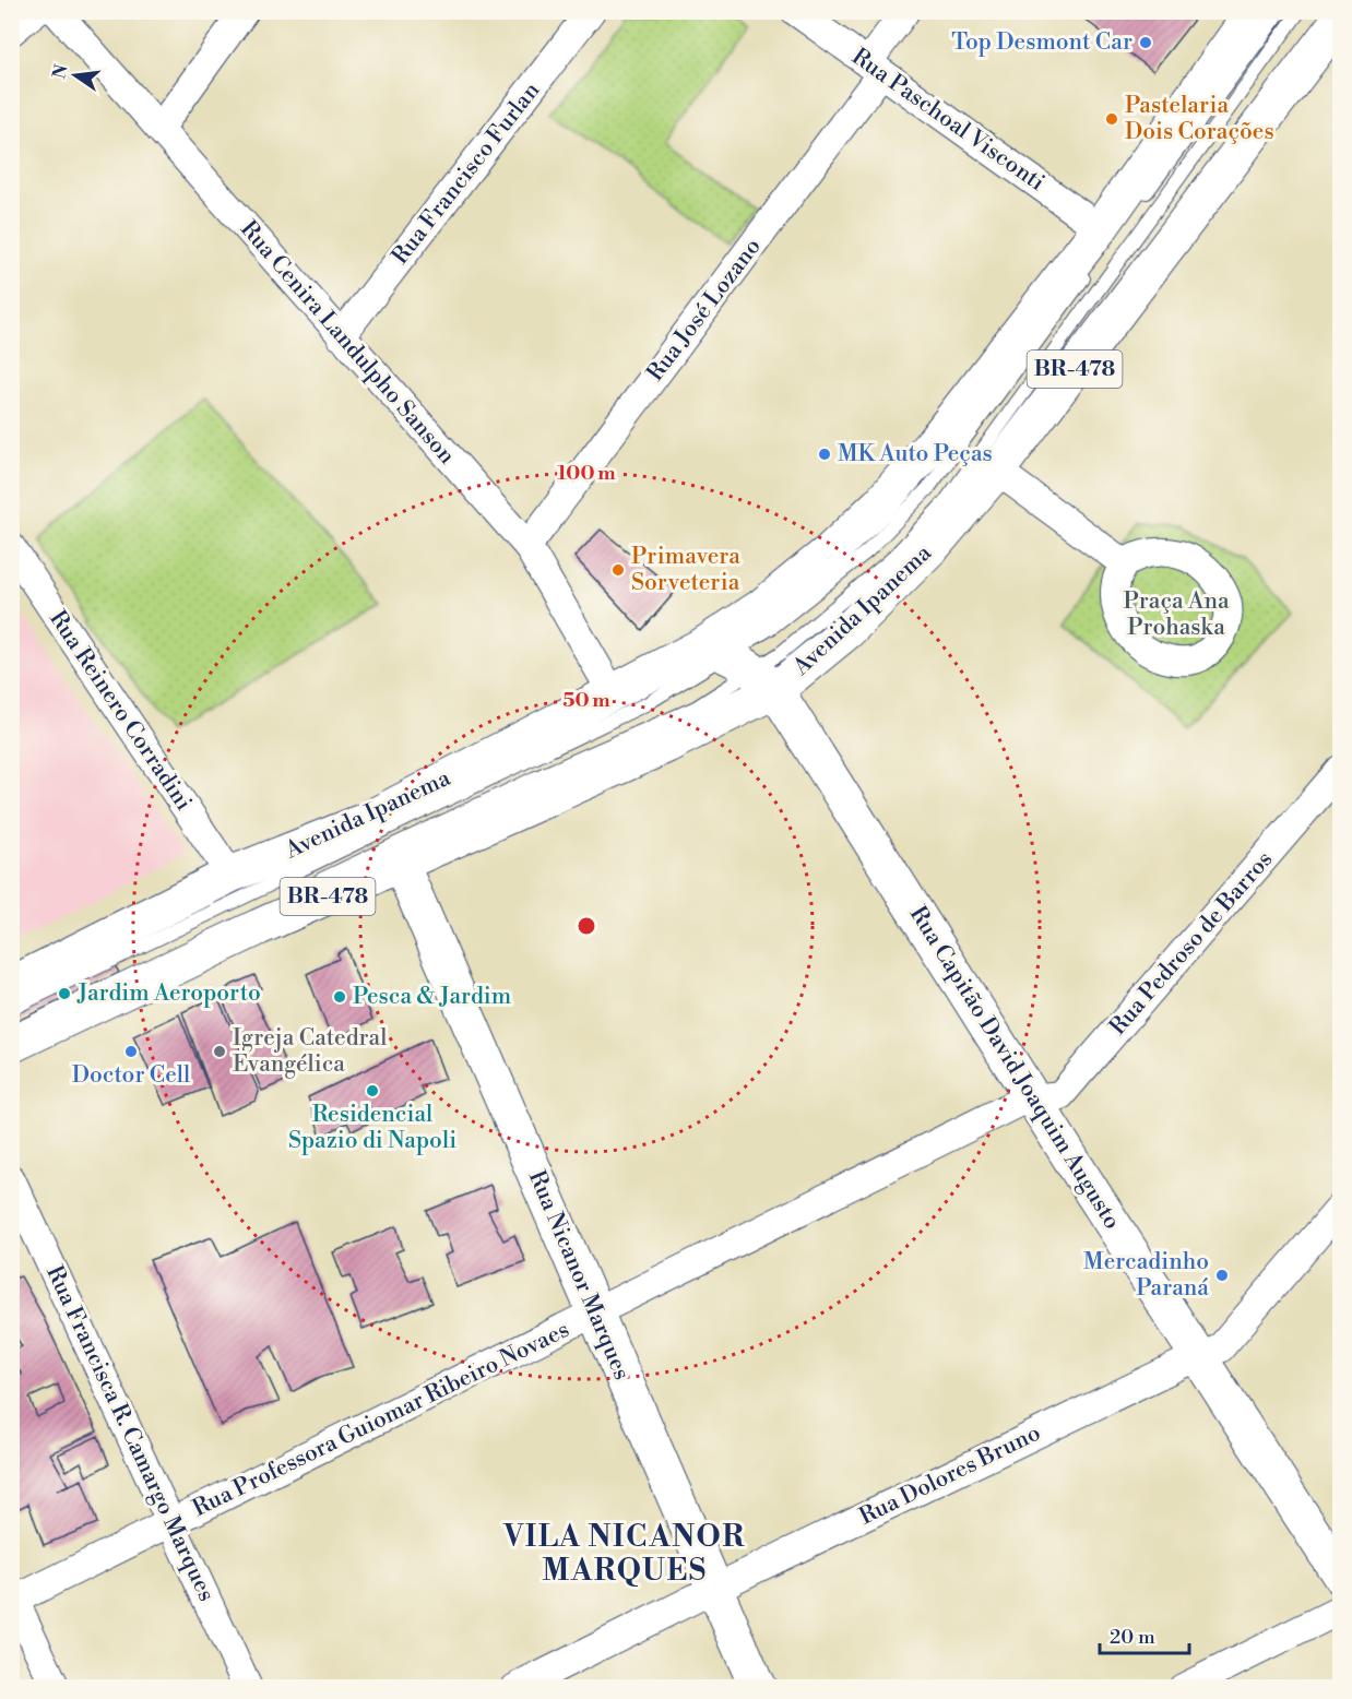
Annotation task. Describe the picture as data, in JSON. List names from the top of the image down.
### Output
{
  "streets": {
    "main road": [
      "BR-478",
      "Avenida Ipanema",
      "Rua Capitão David Joaquim Augusto",
      "Rua Nicanor Marques"
    ],
    "street": [
      "Rua Paschoal Visconti",
      "Rua Francisco Furlan",
      "Rua José Lozano",
      "Rua Cenira Landulpho Sanson",
      "Rua Reinero Corradini",
      "Rua Pedroso de Barros",
      "Rua Professora Guiomar Ribeiro Novaes",
      "Rua Francisca R. Camargo Marques",
      "Rua Dolores Bruno"
    ]
  },
  "crossings": [
    ["Rua Paschoal Visconti", "Rua José Lozano"],
    ["Rua Paschoal Visconti", "Avenida Ipanema"],
    ["Rua Francisco Furlan", "Rua Cenira Landulpho Sanson"],
    ["Rua José Lozano", "Rua Cenira Landulpho Sanson"],
    ["Rua Cenira Landulpho Sanson", "Avenida Ipanema"],
    ["Avenida Ipanema", "Rua Reinero Corradini"],
    ["Avenida Ipanema", "Rua Capitão David Joaquim Augusto"],
    ["Avenida Ipanema", "Rua Nicanor Marques"],
    ["Rua Pedroso de Barros", "Rua Capitão David Joaquim Augusto"],
    ["Rua Pedroso de Barros", "Rua Professora Guiomar Ribeiro Novaes"],
    ["Rua Capitão David Joaquim Augusto", "Rua Professora Guiomar Ribeiro Novaes"],
    ["Rua Capitão David Joaquim Augusto", "Rua Dolores Bruno"],
    ["Rua Nicanor Marques", "Rua Professora Guiomar Ribeiro Novaes"],
    ["Rua Nicanor Marques", "Rua Dolores Bruno"],
    ["Rua Professora Guiomar Ribeiro Novaes", "Rua Francisca R. Camargo Marques"]
  ],
  "districts": ["VILA NICANOR MARQUES"],
  "parks": ["Praça Ana Prohaska"],
  "places": [
    "Top Desmont Car",
    "Pastelaria Dois Corações",
    "MK Auto Peças",
    "Primavera Sorveteria",
    "Jardim Aeroporto",
    "Pesca & Jardim",
    "Doctor Cell",
    "Igreja Catedral Evangélica",
    "Residencial Spazio di Napoli",
    "Mercadinho Paraná"
  ],
  "scale_bar": "20 m",
  "north": "left",
  "rings": ["100 m", "50 m"]
}
